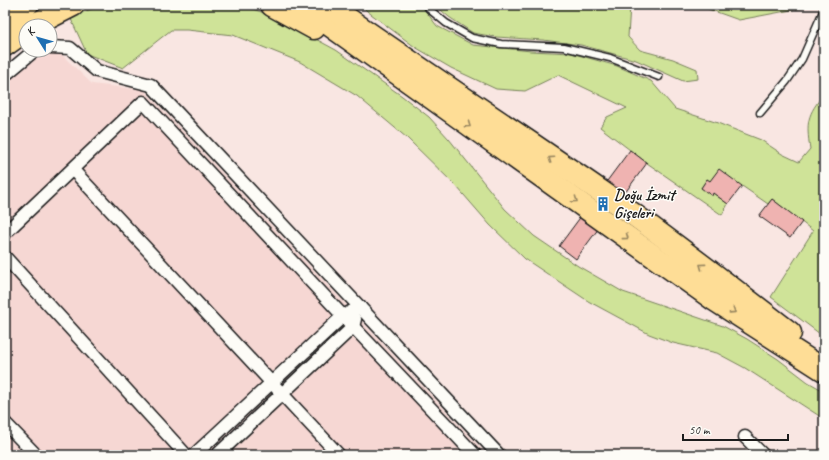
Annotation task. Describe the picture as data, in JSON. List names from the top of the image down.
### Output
{
  "places": {
    "building": ["Doğu İzmit Gişeleri"]
  },
  "scale_bar": "50 m",
  "north": "top left"
}
